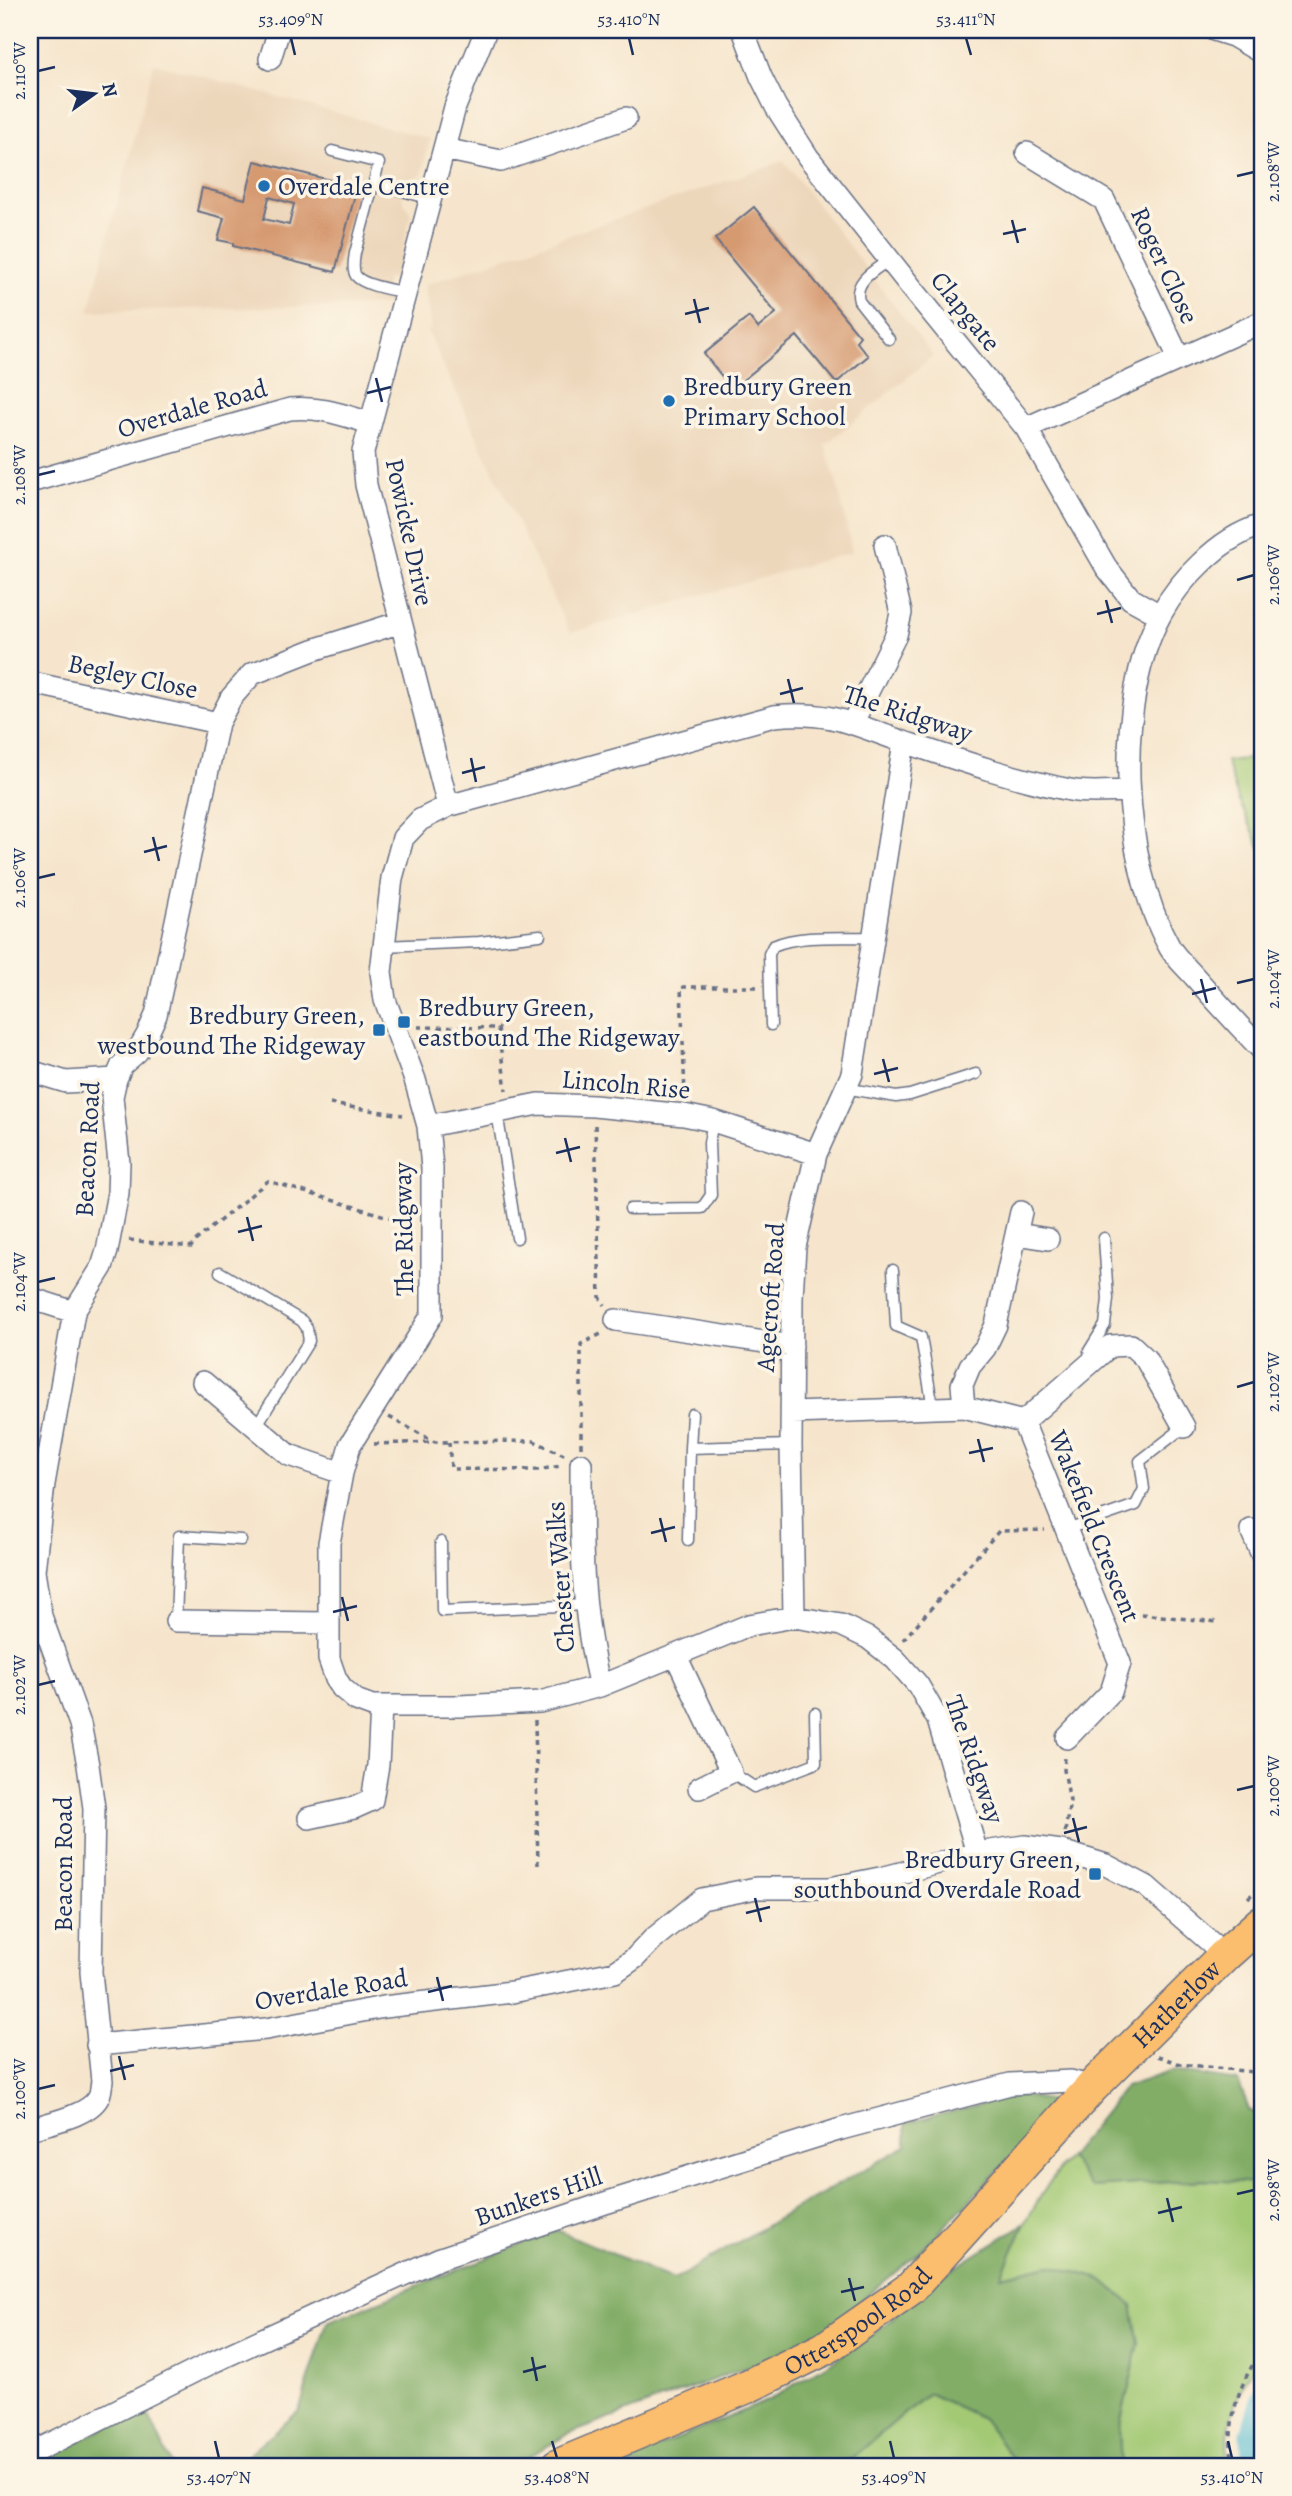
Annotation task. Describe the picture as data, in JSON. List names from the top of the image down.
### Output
{
  "streets": {
    "main road": ["Hatherlow", "Otterspool Road"],
    "street": [
      "Roger Close",
      "Clapgate",
      "Overdale Road",
      "Powicke Drive",
      "Begley Close",
      "The Ridgway",
      "Lincoln Rise",
      "Beacon Road",
      "Agecroft Road",
      "Wakefield Crescent",
      "Chester Walks",
      "Bunkers Hill"
    ]
  },
  "crossings": [
    ["Overdale Road", "Powicke Drive"],
    ["Overdale Road", "The Ridgway"],
    ["Overdale Road", "Beacon Road"],
    ["Overdale Road", "Hatherlow"],
    ["Powicke Drive", "The Ridgway"],
    ["Powicke Drive", "Beacon Road"],
    ["Begley Close", "Beacon Road"],
    ["The Ridgway", "Lincoln Rise"],
    ["The Ridgway", "Agecroft Road"],
    ["The Ridgway", "Chester Walks"],
    ["Lincoln Rise", "Agecroft Road"],
    ["Agecroft Road", "Wakefield Crescent"],
    ["Hatherlow", "Bunkers Hill"],
    ["Hatherlow", "Otterspool Road"],
    ["Bunkers Hill", "Otterspool Road"]
  ],
  "places": {
    "other": ["Overdale Centre", "Bredbury Green Primary School"],
    "transit": ["Bredbury Green, eastbound The Ridgeway", "Bredbury Green, westbound The Ridgeway", "Bredbury Green, southbound Overdale Road"]
  },
  "north": "right",
  "coordinates": [
    "53.409°N",
    "53.410°N",
    "53.411°N",
    "2.110°W",
    "2.108°W",
    "2.106°W",
    "2.104°W",
    "2.102°W",
    "2.100°W",
    "2.098°W",
    "53.407°N",
    "53.408°N"
  ]
}
